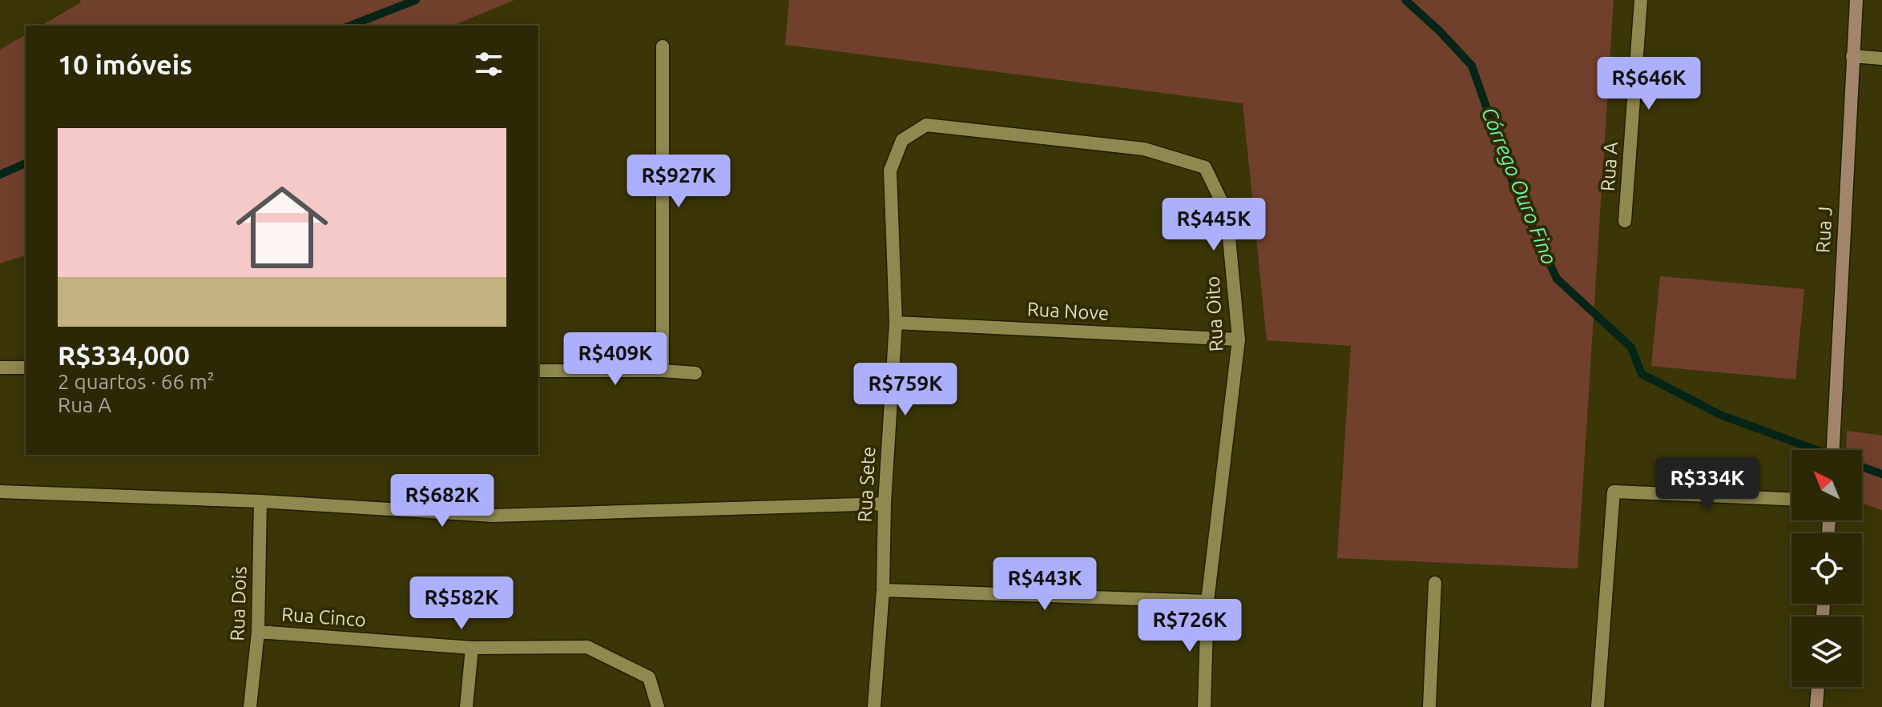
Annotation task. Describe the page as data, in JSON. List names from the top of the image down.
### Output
{
  "streets": {
    "main road": ["Rua J"],
    "street": [
      "Rua A",
      "Rua Nove",
      "Rua Oito",
      "Rua Sete",
      "Rua Dois",
      "Rua Cinco"
    ]
  },
  "crossings": [
    ["Rua Nove", "Rua Oito"],
    ["Rua Nove", "Rua Sete"],
    ["Rua Oito", "Rua Sete"],
    ["Rua Dois", "Rua Cinco"]
  ],
  "water": ["Córrego Ouro Fino"],
  "north": "top left",
  "page": {
    "heading": "10 imóveis",
    "price": [
      "R$646K",
      "R$927K",
      "R$445K",
      "R$409K",
      "R$759K",
      "R$334K",
      "R$682K",
      "R$443K",
      "R$582K",
      "R$726K"
    ],
    "list": [
      {
        "name": "R$334,000",
        "note": "2 quartos · 66 m² · Rua A"
      }
    ]
  }
}
